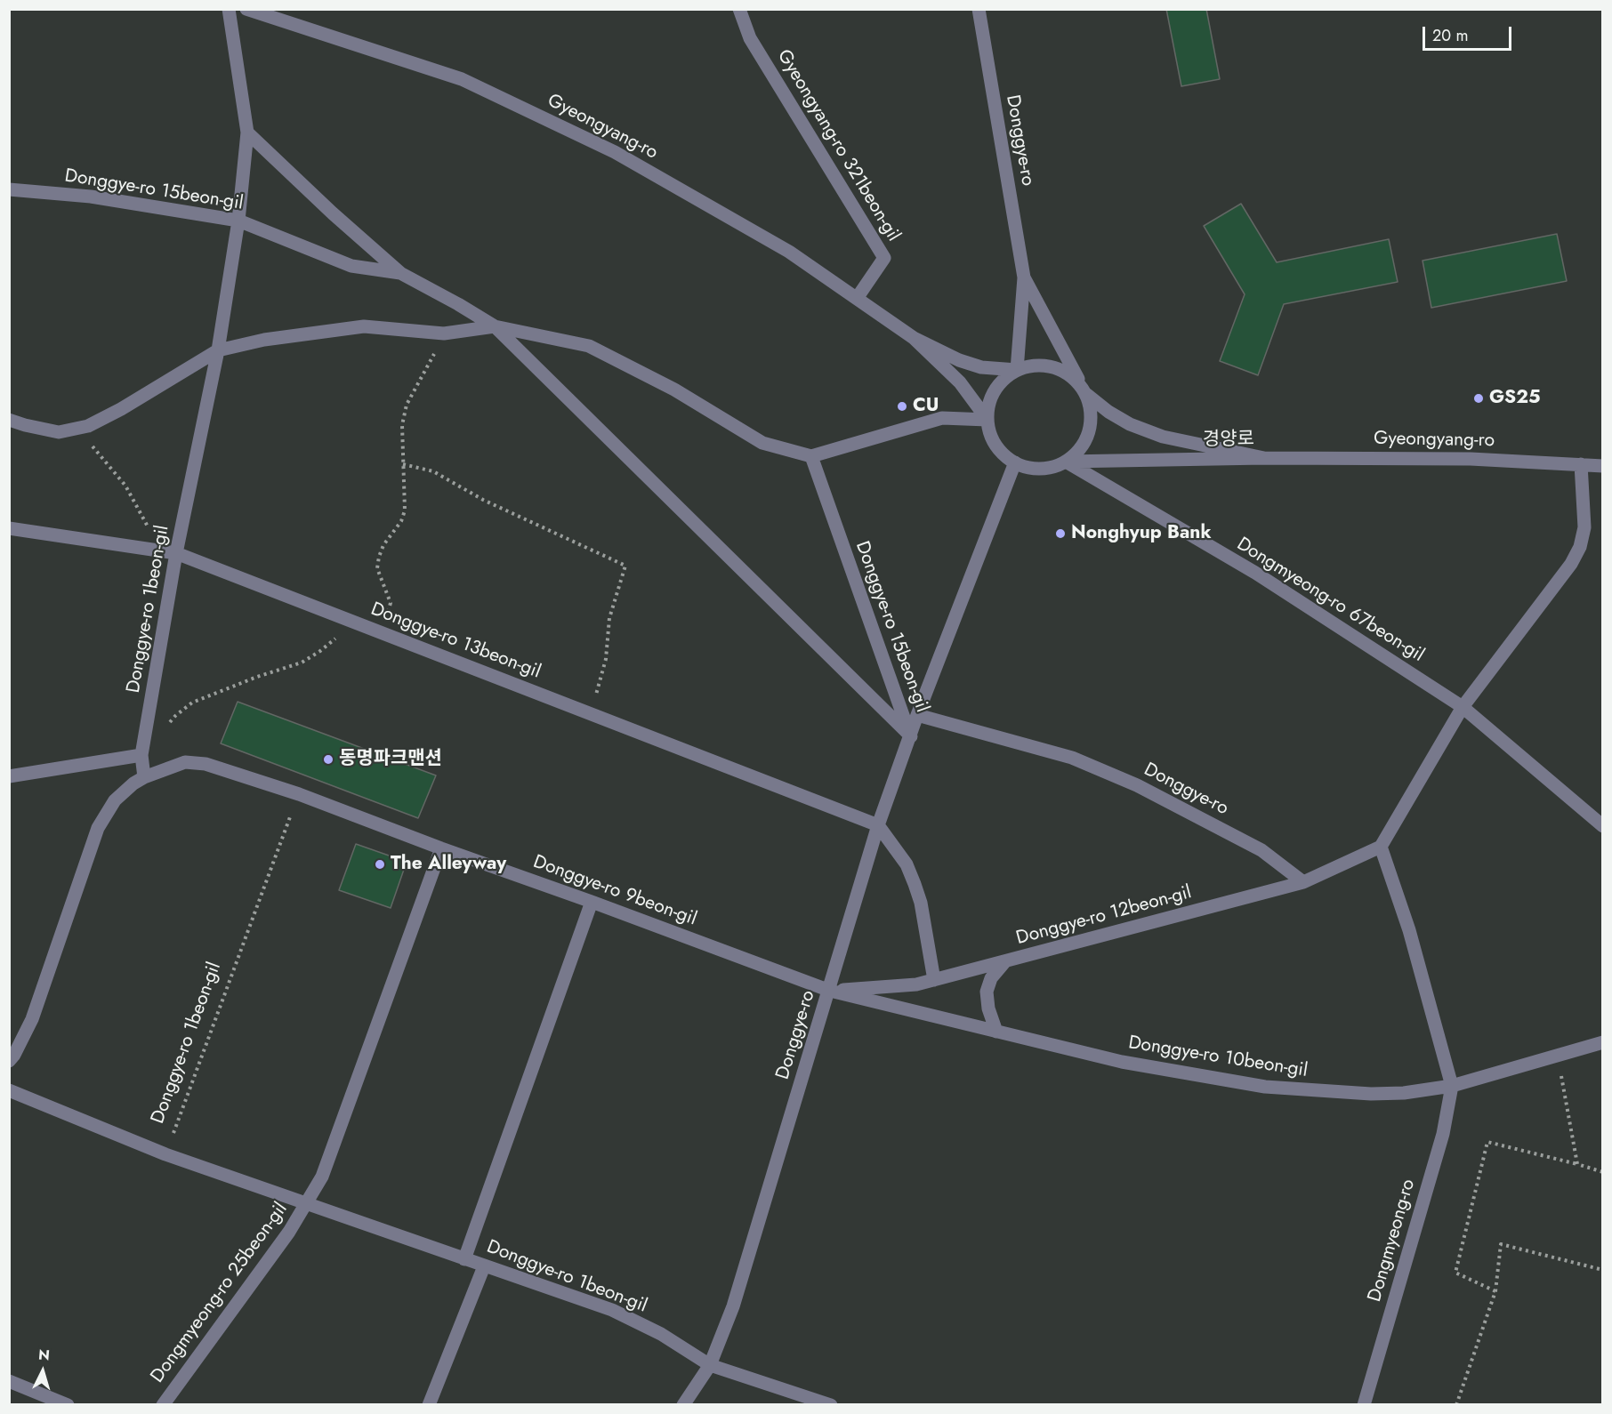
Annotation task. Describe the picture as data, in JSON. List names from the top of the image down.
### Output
{
  "streets": {
    "street": [
      "Gyeongyang-ro",
      "Donggye-ro",
      "Gyeongyang-ro 321beon-gil",
      "Donggye-ro 15beon-gil",
      "경양로",
      "Dongmyeong-ro 67beon-gil",
      "Donggye-ro 1beon-gil",
      "Donggye-ro 13beon-gil",
      "Donggye-ro 9beon-gil",
      "Donggye-ro 12beon-gil",
      "Donggye-ro 10beon-gil",
      "Dongmyeong-ro",
      "Dongmyeong-ro 25beon-gil"
    ]
  },
  "crossings": [
    ["Gyeongyang-ro", "Gyeongyang-ro 321beon-gil"],
    ["Gyeongyang-ro", "경양로"],
    ["Donggye-ro", "Donggye-ro 15beon-gil"],
    ["Donggye-ro", "경양로"],
    ["Donggye-ro", "Dongmyeong-ro 67beon-gil"],
    ["Donggye-ro", "Donggye-ro 1beon-gil"],
    ["Donggye-ro", "Donggye-ro 13beon-gil"],
    ["Donggye-ro", "Donggye-ro 9beon-gil"],
    ["Donggye-ro", "Donggye-ro 12beon-gil"],
    ["Donggye-ro", "Donggye-ro 10beon-gil"],
    ["Donggye-ro 15beon-gil", "Donggye-ro 1beon-gil"],
    ["경양로", "Dongmyeong-ro 67beon-gil"],
    ["Donggye-ro 1beon-gil", "Donggye-ro 13beon-gil"],
    ["Donggye-ro 1beon-gil", "Donggye-ro 9beon-gil"],
    ["Donggye-ro 1beon-gil", "Dongmyeong-ro 25beon-gil"],
    ["Donggye-ro 9beon-gil", "Donggye-ro 12beon-gil"],
    ["Donggye-ro 9beon-gil", "Donggye-ro 10beon-gil"],
    ["Donggye-ro 12beon-gil", "Donggye-ro 10beon-gil"],
    ["Donggye-ro 10beon-gil", "Dongmyeong-ro"]
  ],
  "places": [
    "GS25",
    "CU",
    "Nonghyup Bank",
    "동명파크맨션",
    "The Alleyway"
  ],
  "scale_bar": "20 m",
  "north": "top"
}
